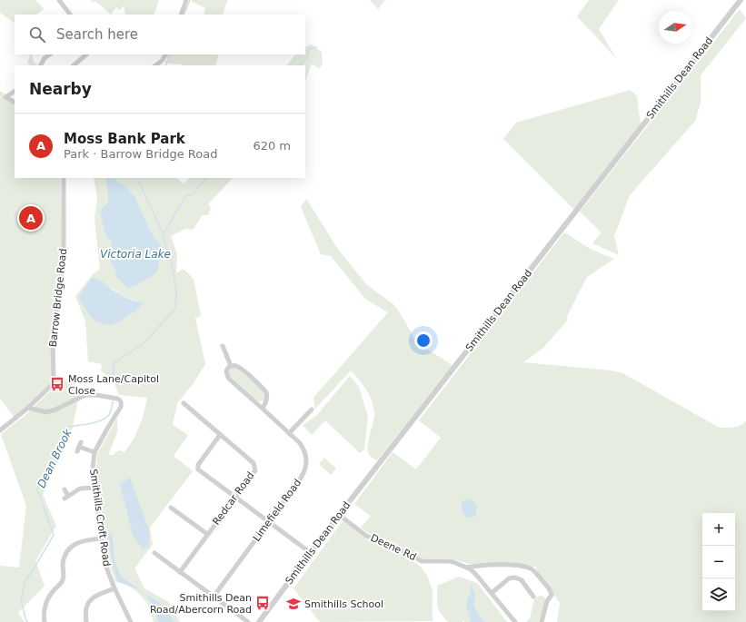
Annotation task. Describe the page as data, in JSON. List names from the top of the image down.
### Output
{
  "streets": {
    "street": [
      "Smithills Dean Road",
      "Barrow Bridge Road",
      "Redcar Road",
      "Limefield Road",
      "Smithills Croft Road",
      "Deene Rd"
    ]
  },
  "crossings": [
    ["Smithills Dean Road", "Deene Rd"],
    ["Barrow Bridge Road", "Smithills Croft Road"]
  ],
  "water": ["Victoria Lake", "Dean Brook"],
  "places": {
    "bus stop": ["Moss Lane/Capitol Close", "Smithills Dean Road/Abercorn Road"],
    "school or university": ["Smithills School"]
  },
  "north": "right",
  "page": {
    "search": "Search here",
    "heading": "Nearby",
    "list": [
      {
        "mark": "A",
        "name": "Moss Bank Park",
        "note": "Park · Barrow Bridge Road",
        "value": "620 m"
      }
    ],
    "pins": "A",
    "map_buttons": ["+", "−"]
  }
}
